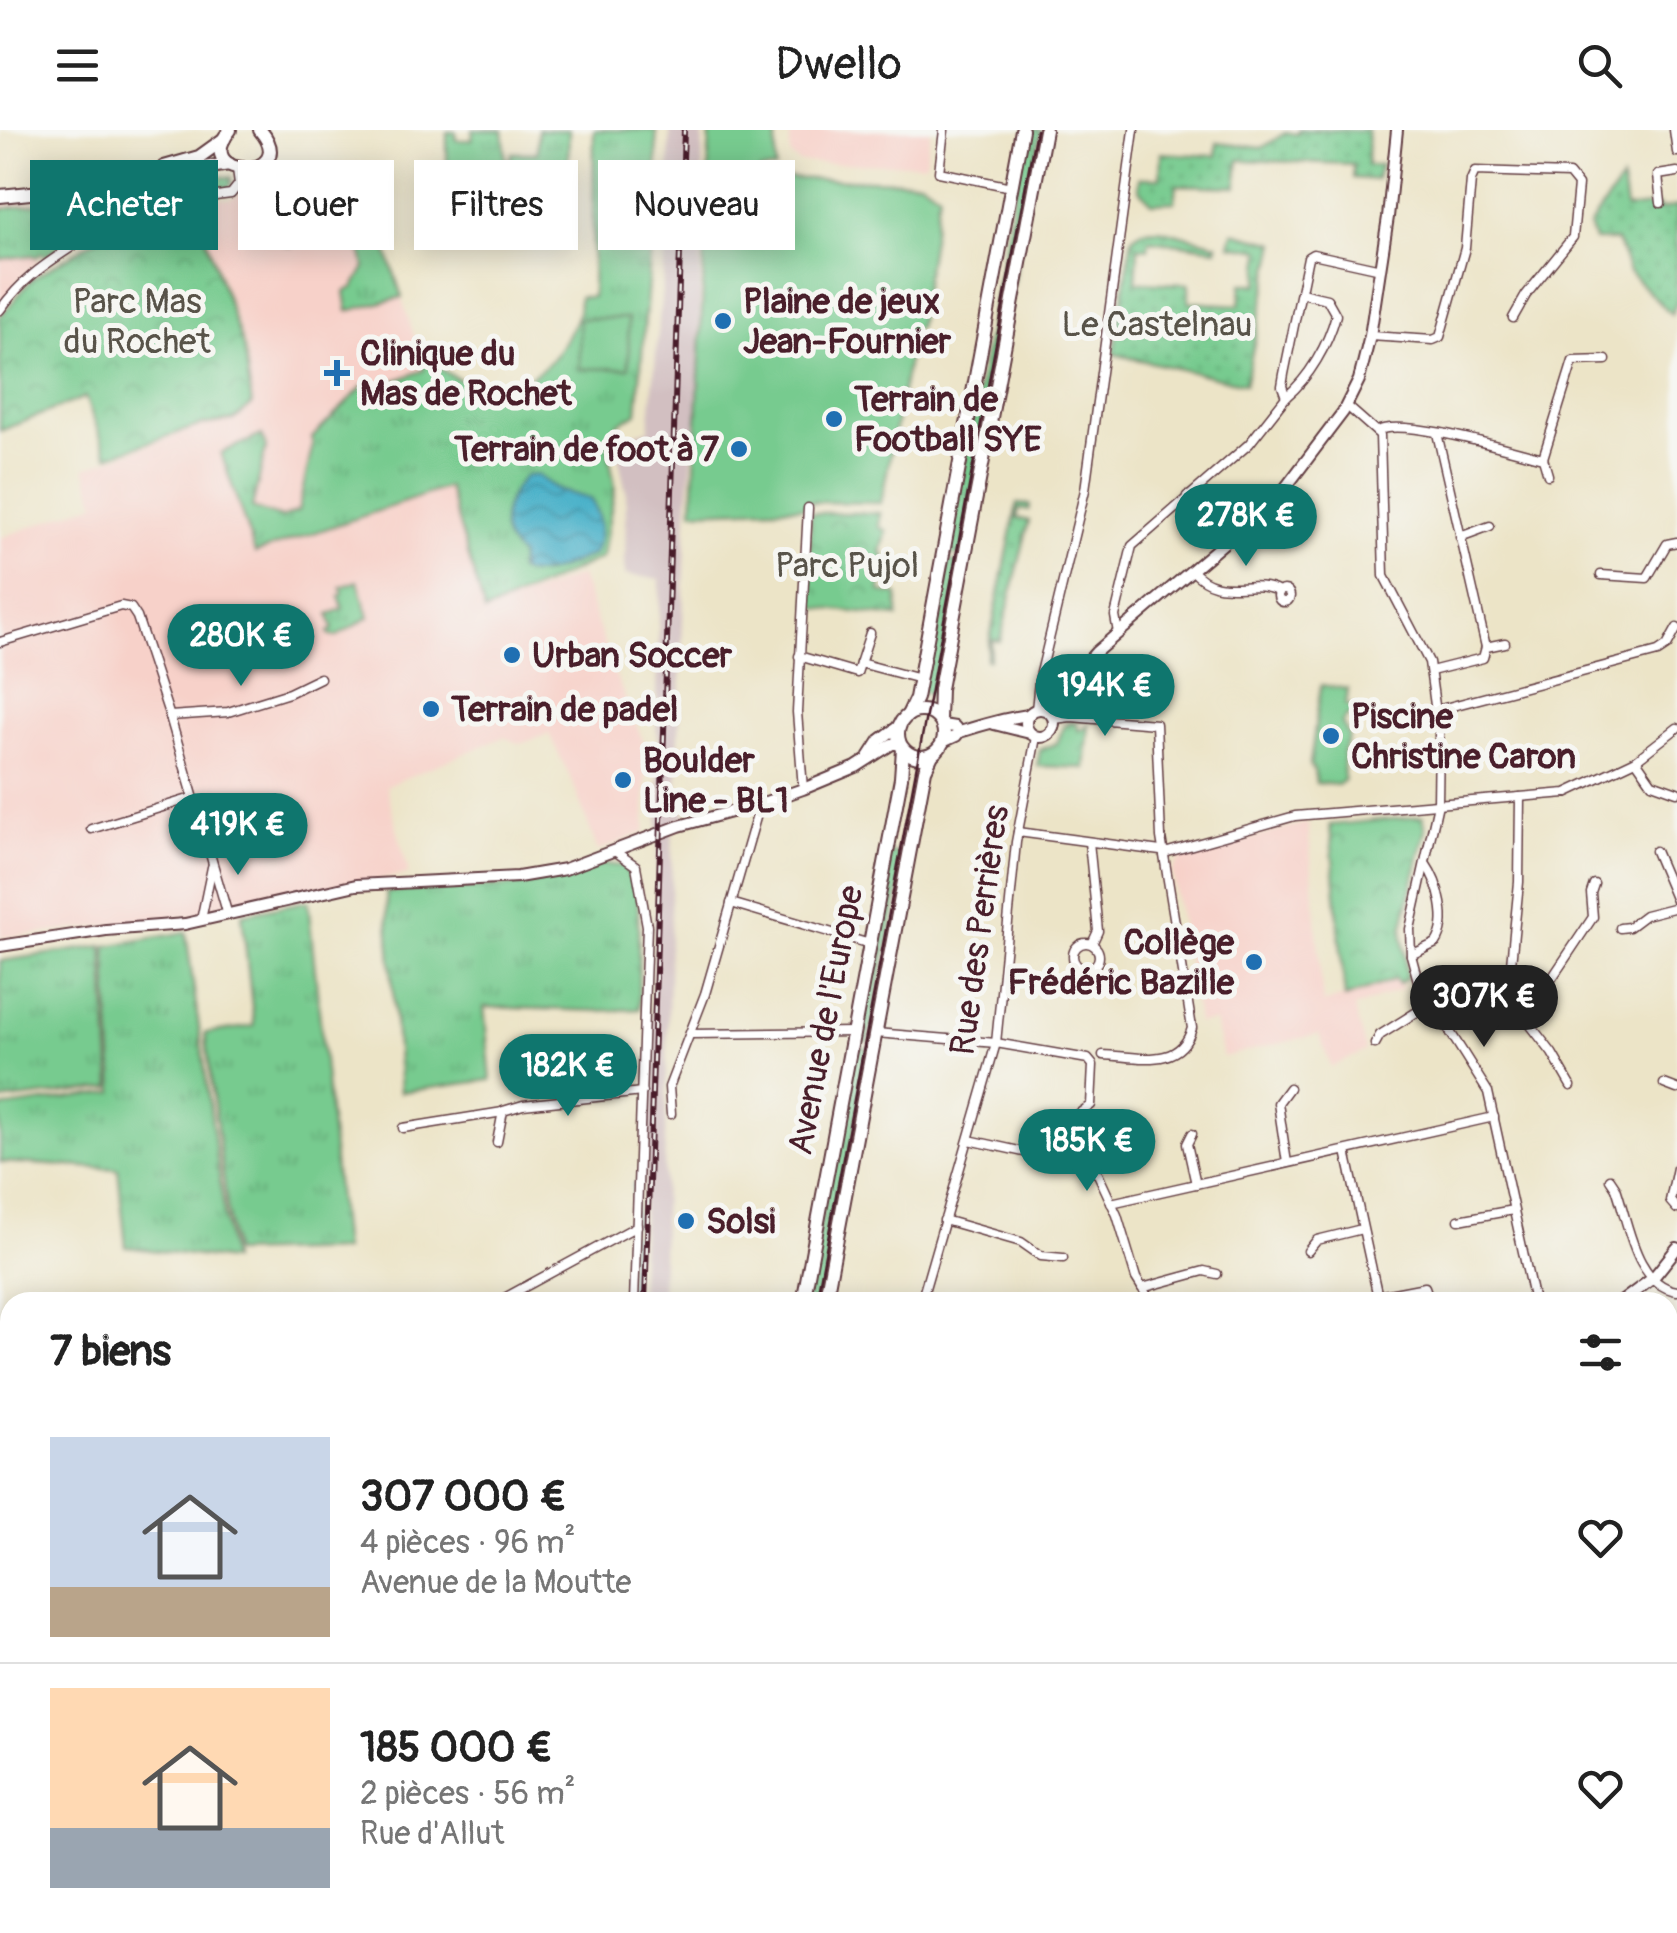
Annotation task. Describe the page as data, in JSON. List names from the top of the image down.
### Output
{
  "streets": {
    "main road": ["Avenue de l'Europe"],
    "street": ["Rue des Perrières"]
  },
  "parks": ["Parc Mas du Rochet", "Le Castelnau", "Parc Pujol"],
  "places": {
    "other": [
      "Plaine de jeux Jean-Fournier",
      "Terrain de Football SYE",
      "Terrain de foot à 7",
      "Urban Soccer",
      "Terrain de padel",
      "Piscine Christine Caron",
      "Boulder Line - BL1",
      "Collège Frédéric Bazille",
      "Solsi"
    ],
    "health": ["Clinique du Mas de Rochet"]
  },
  "page": {
    "header": "Dwello",
    "chip": [
      "Acheter",
      "Louer",
      "Filtres",
      "Nouveau"
    ],
    "price": [
      "278K €",
      "280K €",
      "194K €",
      "419K €",
      "307K €",
      "182K €",
      "185K €"
    ],
    "heading": "7 biens",
    "list": [
      {
        "name": "307 000 €",
        "note": "4 pièces · 96 m² · Avenue de la Moutte"
      },
      {
        "name": "185 000 €",
        "note": "2 pièces · 56 m² · Rue d'Allut"
      }
    ]
  }
}
